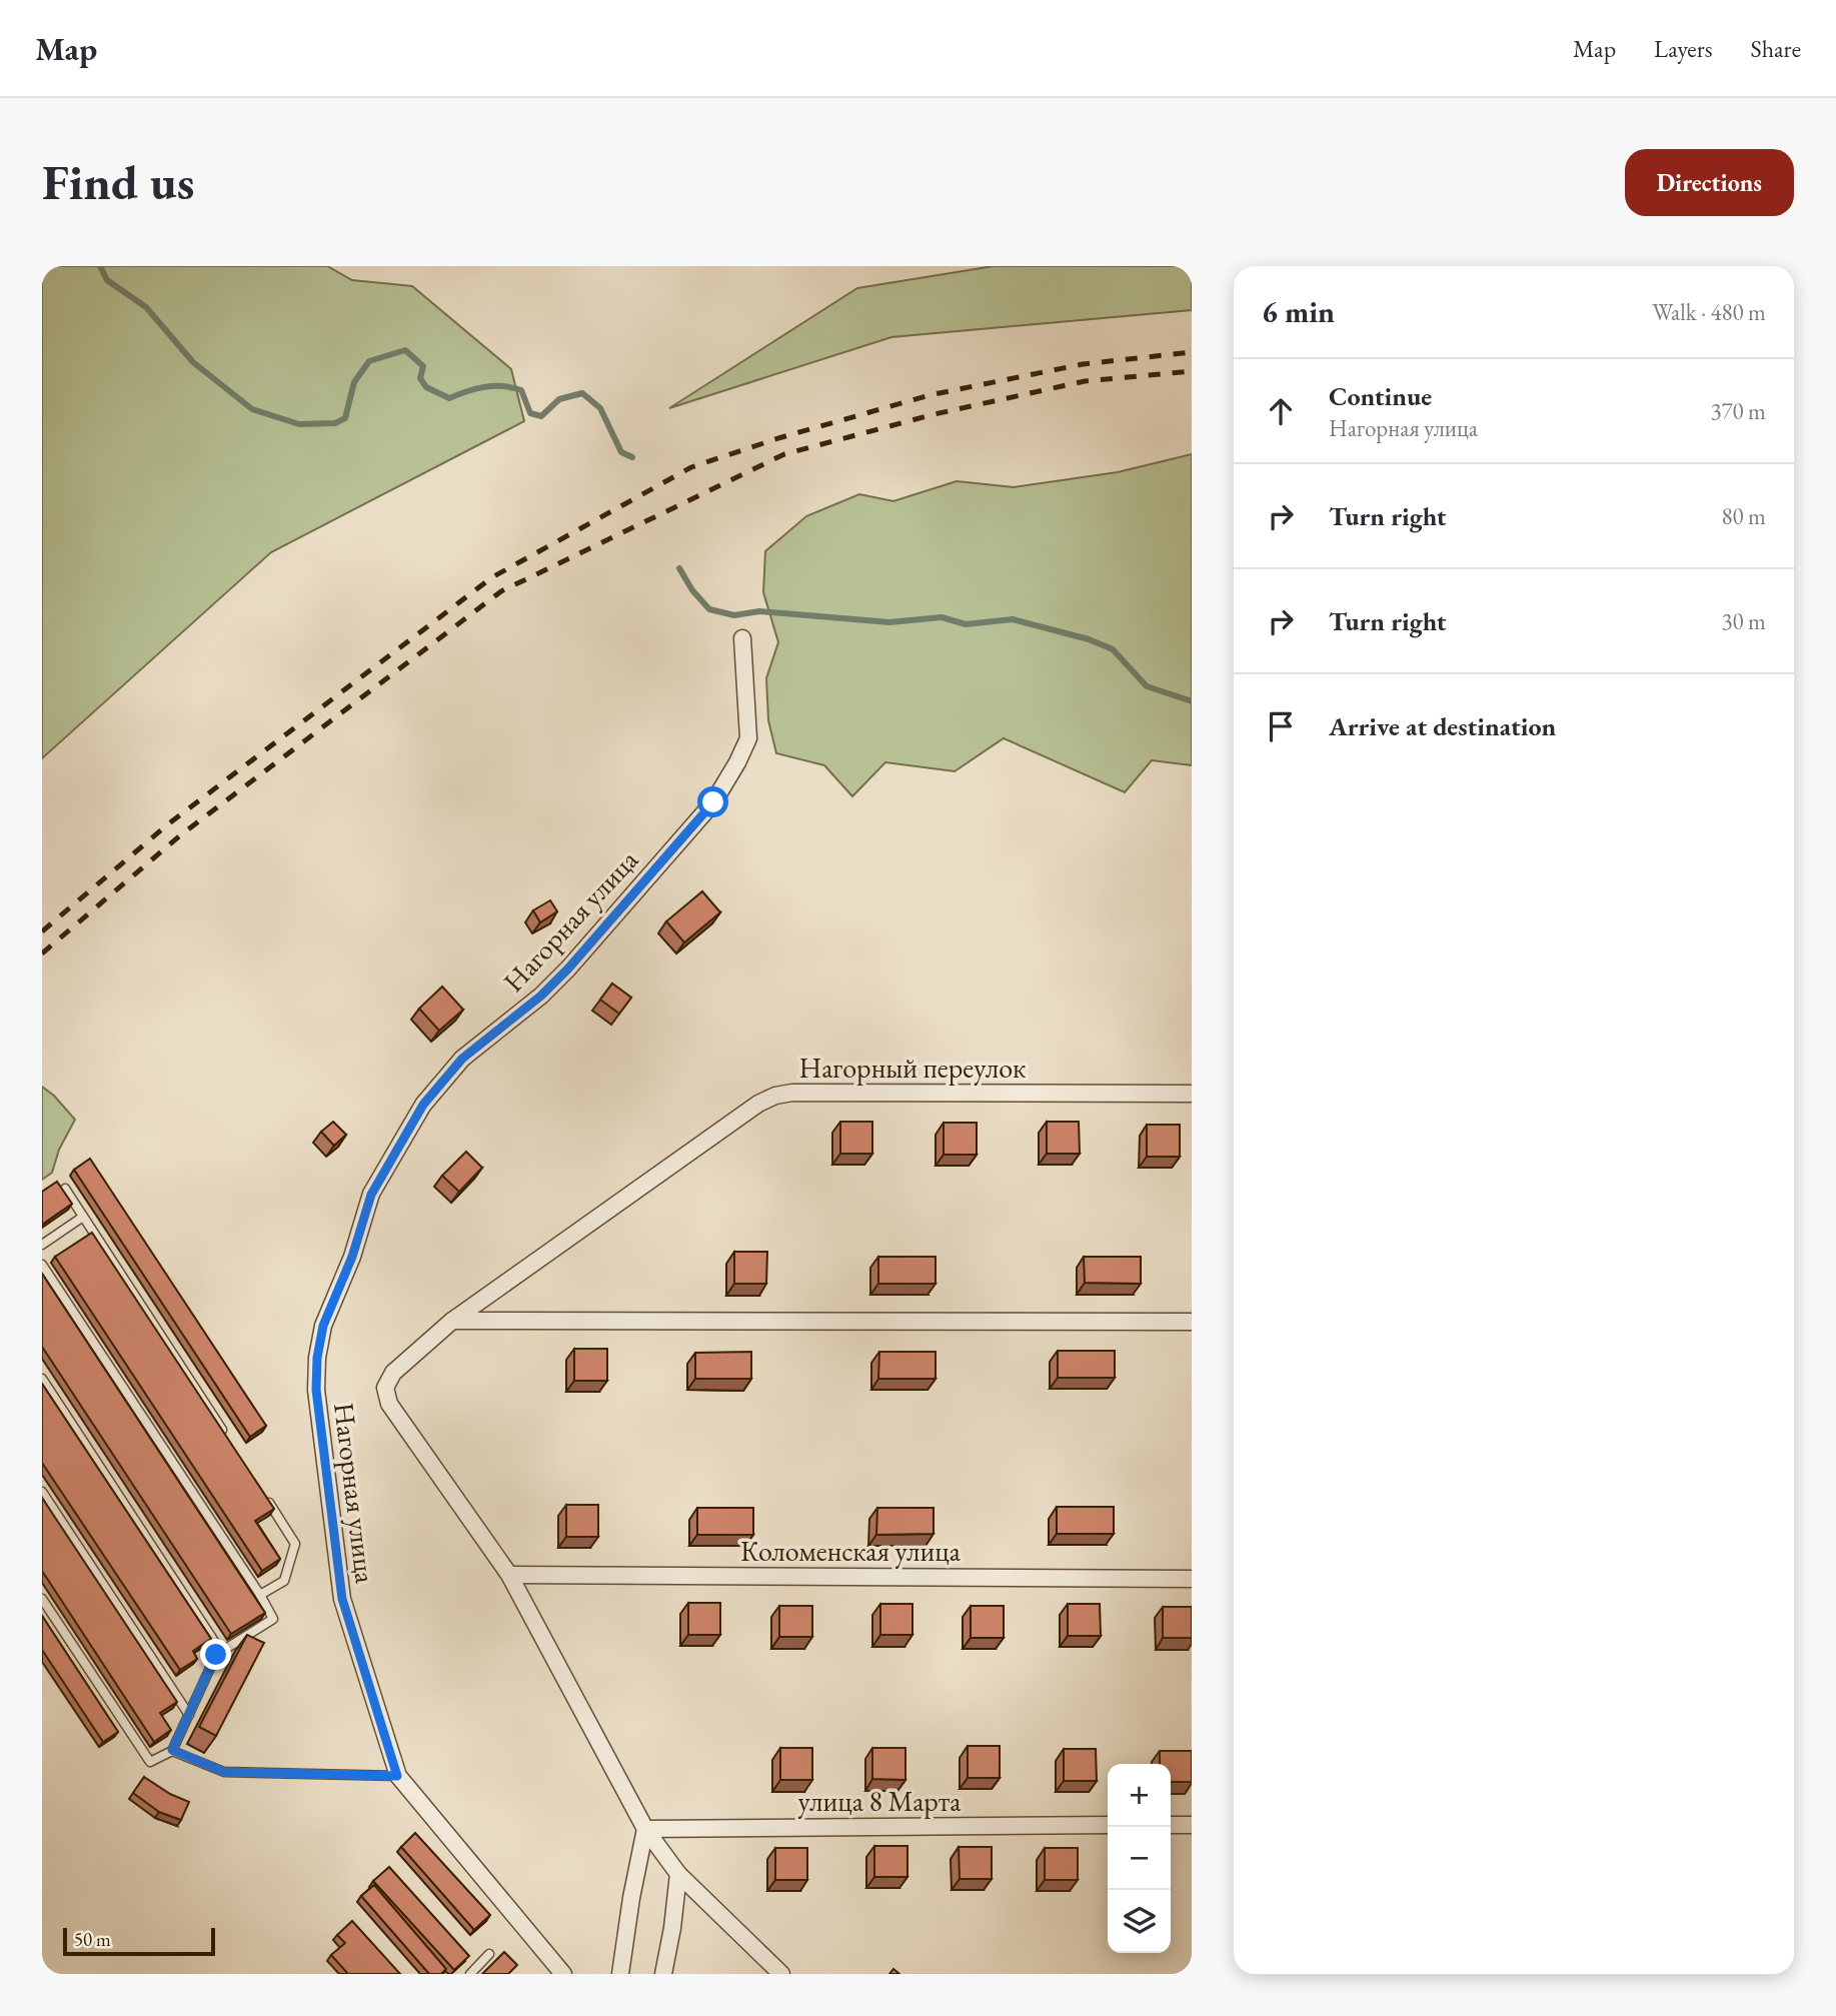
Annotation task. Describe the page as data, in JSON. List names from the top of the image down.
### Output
{
  "streets": {
    "street": [
      "Нагорная улица",
      "Нагорный переулок",
      "Коломенская улица",
      "улица 8 Марта"
    ]
  },
  "crossings": [
    ["Нагорный переулок", "Коломенская улица"]
  ],
  "scale_bar": "50 m",
  "page": {
    "header": "Map",
    "nav": ["Map", "Layers", "Share"],
    "buttons": "Directions",
    "title": "Find us",
    "heading": ["6 min", "Walk · 480 m"],
    "list": [
      ["Continue", "Нагорная улица", "370 m"],
      ["Turn right", "80 m"],
      ["Turn right", "30 m"],
      "Arrive at destination"
    ],
    "map_buttons": ["+", "−"],
    "scale": "50 m"
  }
}
